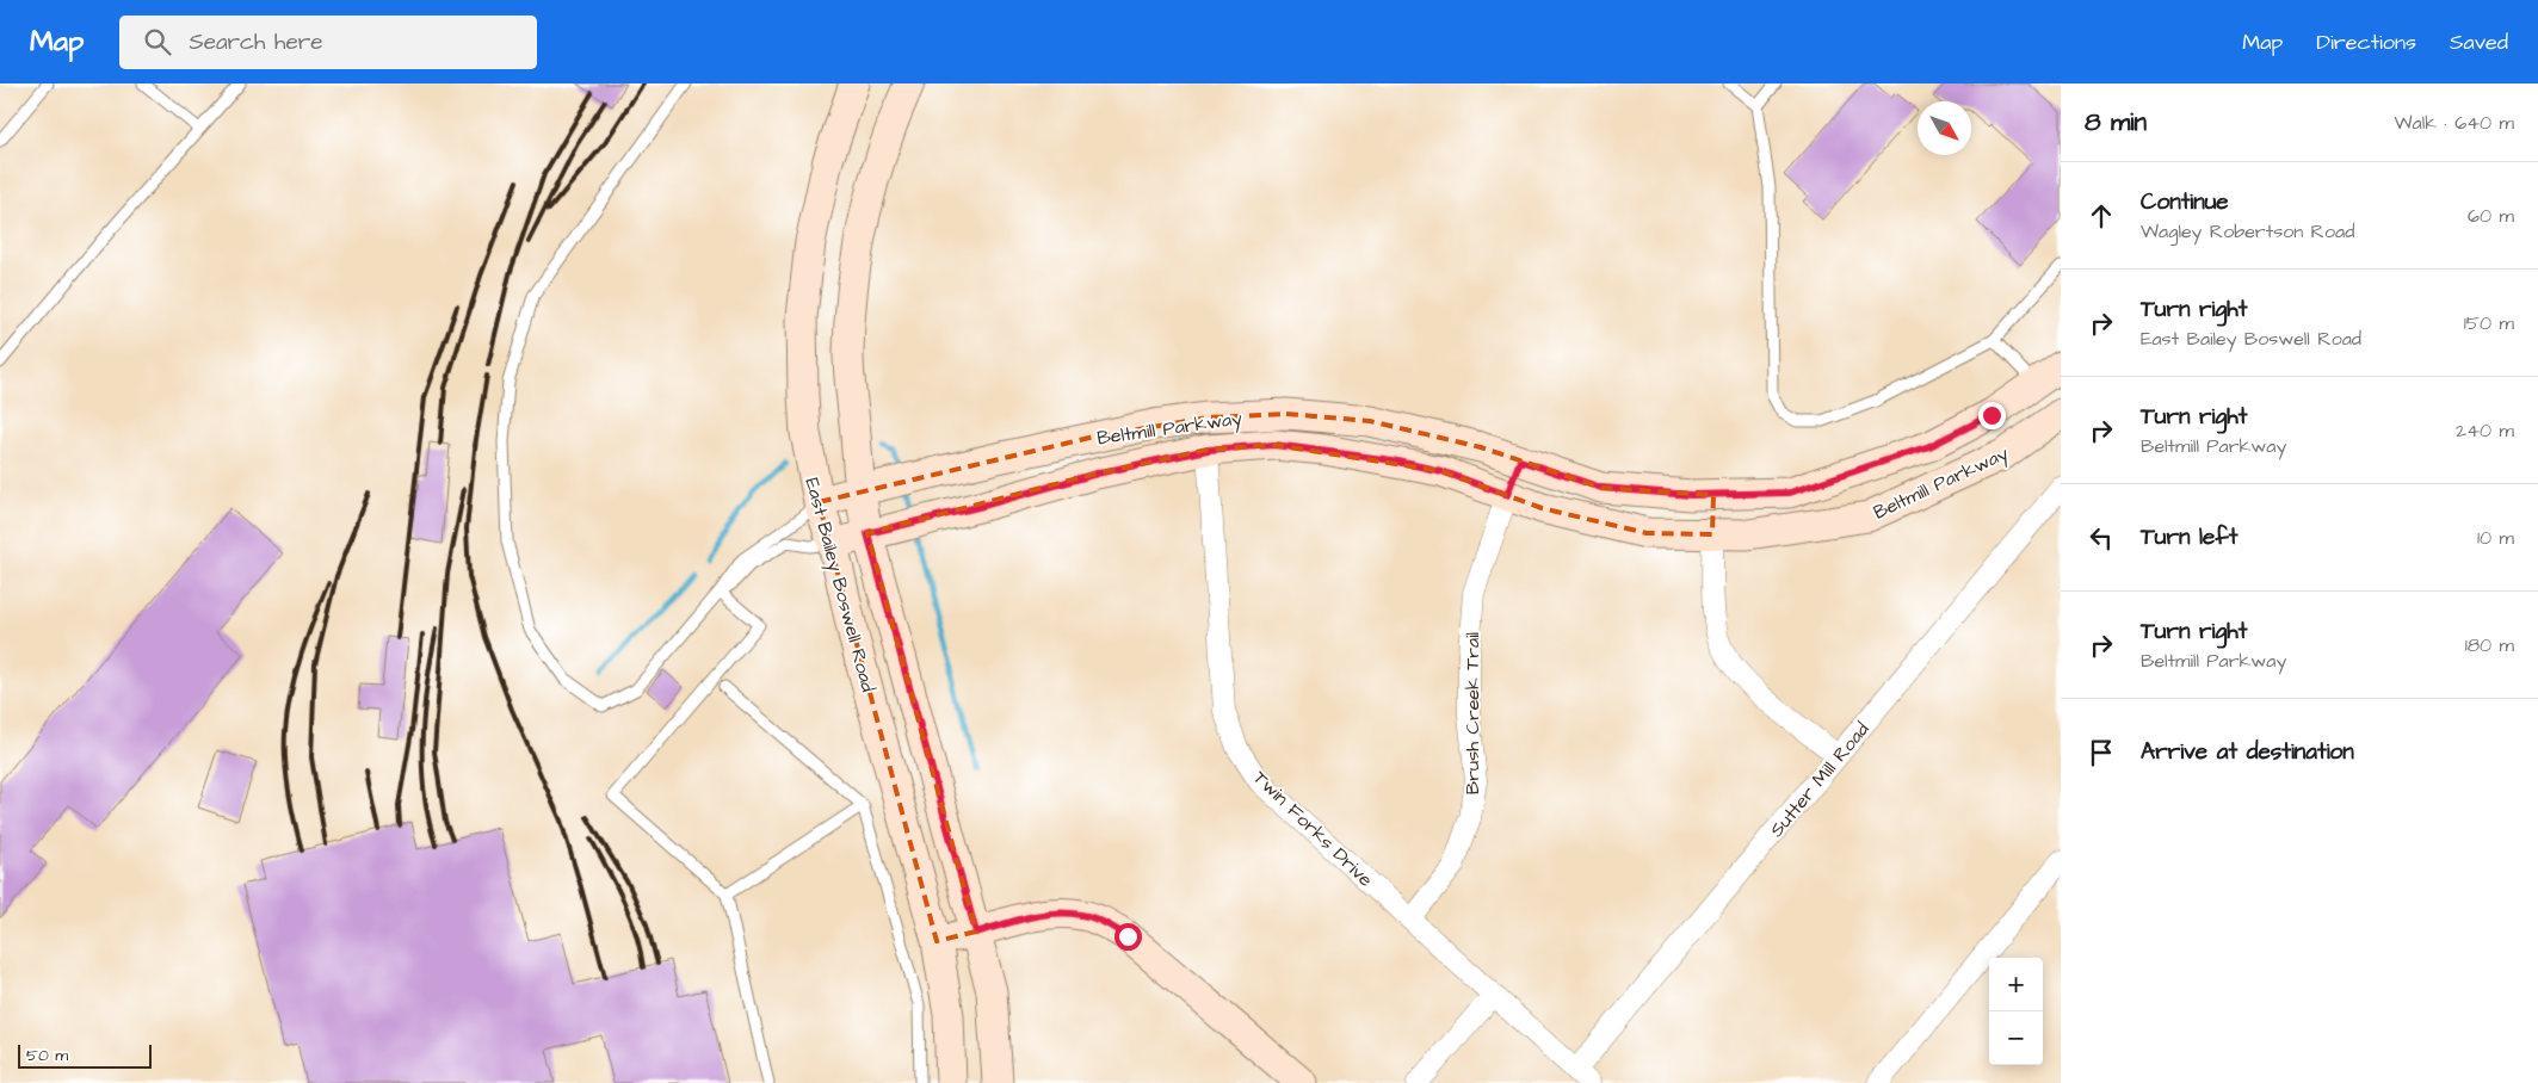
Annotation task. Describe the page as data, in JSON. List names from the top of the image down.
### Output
{
  "streets": {
    "street": [
      "Beltmill Parkway",
      "East Bailey Boswell Road",
      "Brush Creek Trail",
      "Sutter Mill Road",
      "Twin Forks Drive"
    ]
  },
  "crossings": [
    ["Beltmill Parkway", "East Bailey Boswell Road"],
    ["Beltmill Parkway", "Brush Creek Trail"],
    ["Beltmill Parkway", "Twin Forks Drive"],
    ["Brush Creek Trail", "Twin Forks Drive"],
    ["Sutter Mill Road", "Twin Forks Drive"]
  ],
  "scale_bar": "50 m",
  "north": "bottom right",
  "page": {
    "header": "Map",
    "search": "Search here",
    "nav": ["Map", "Directions", "Saved"],
    "heading": ["8 min", "Walk · 640 m"],
    "list": [
      ["Continue", "Wagley Robertson Road", "60 m"],
      ["Turn right", "East Bailey Boswell Road", "150 m"],
      ["Turn right", "Beltmill Parkway", "240 m"],
      ["Turn left", "10 m"],
      ["Turn right", "Beltmill Parkway", "180 m"],
      "Arrive at destination"
    ],
    "map_buttons": ["+", "−"],
    "scale": "50 m"
  }
}
